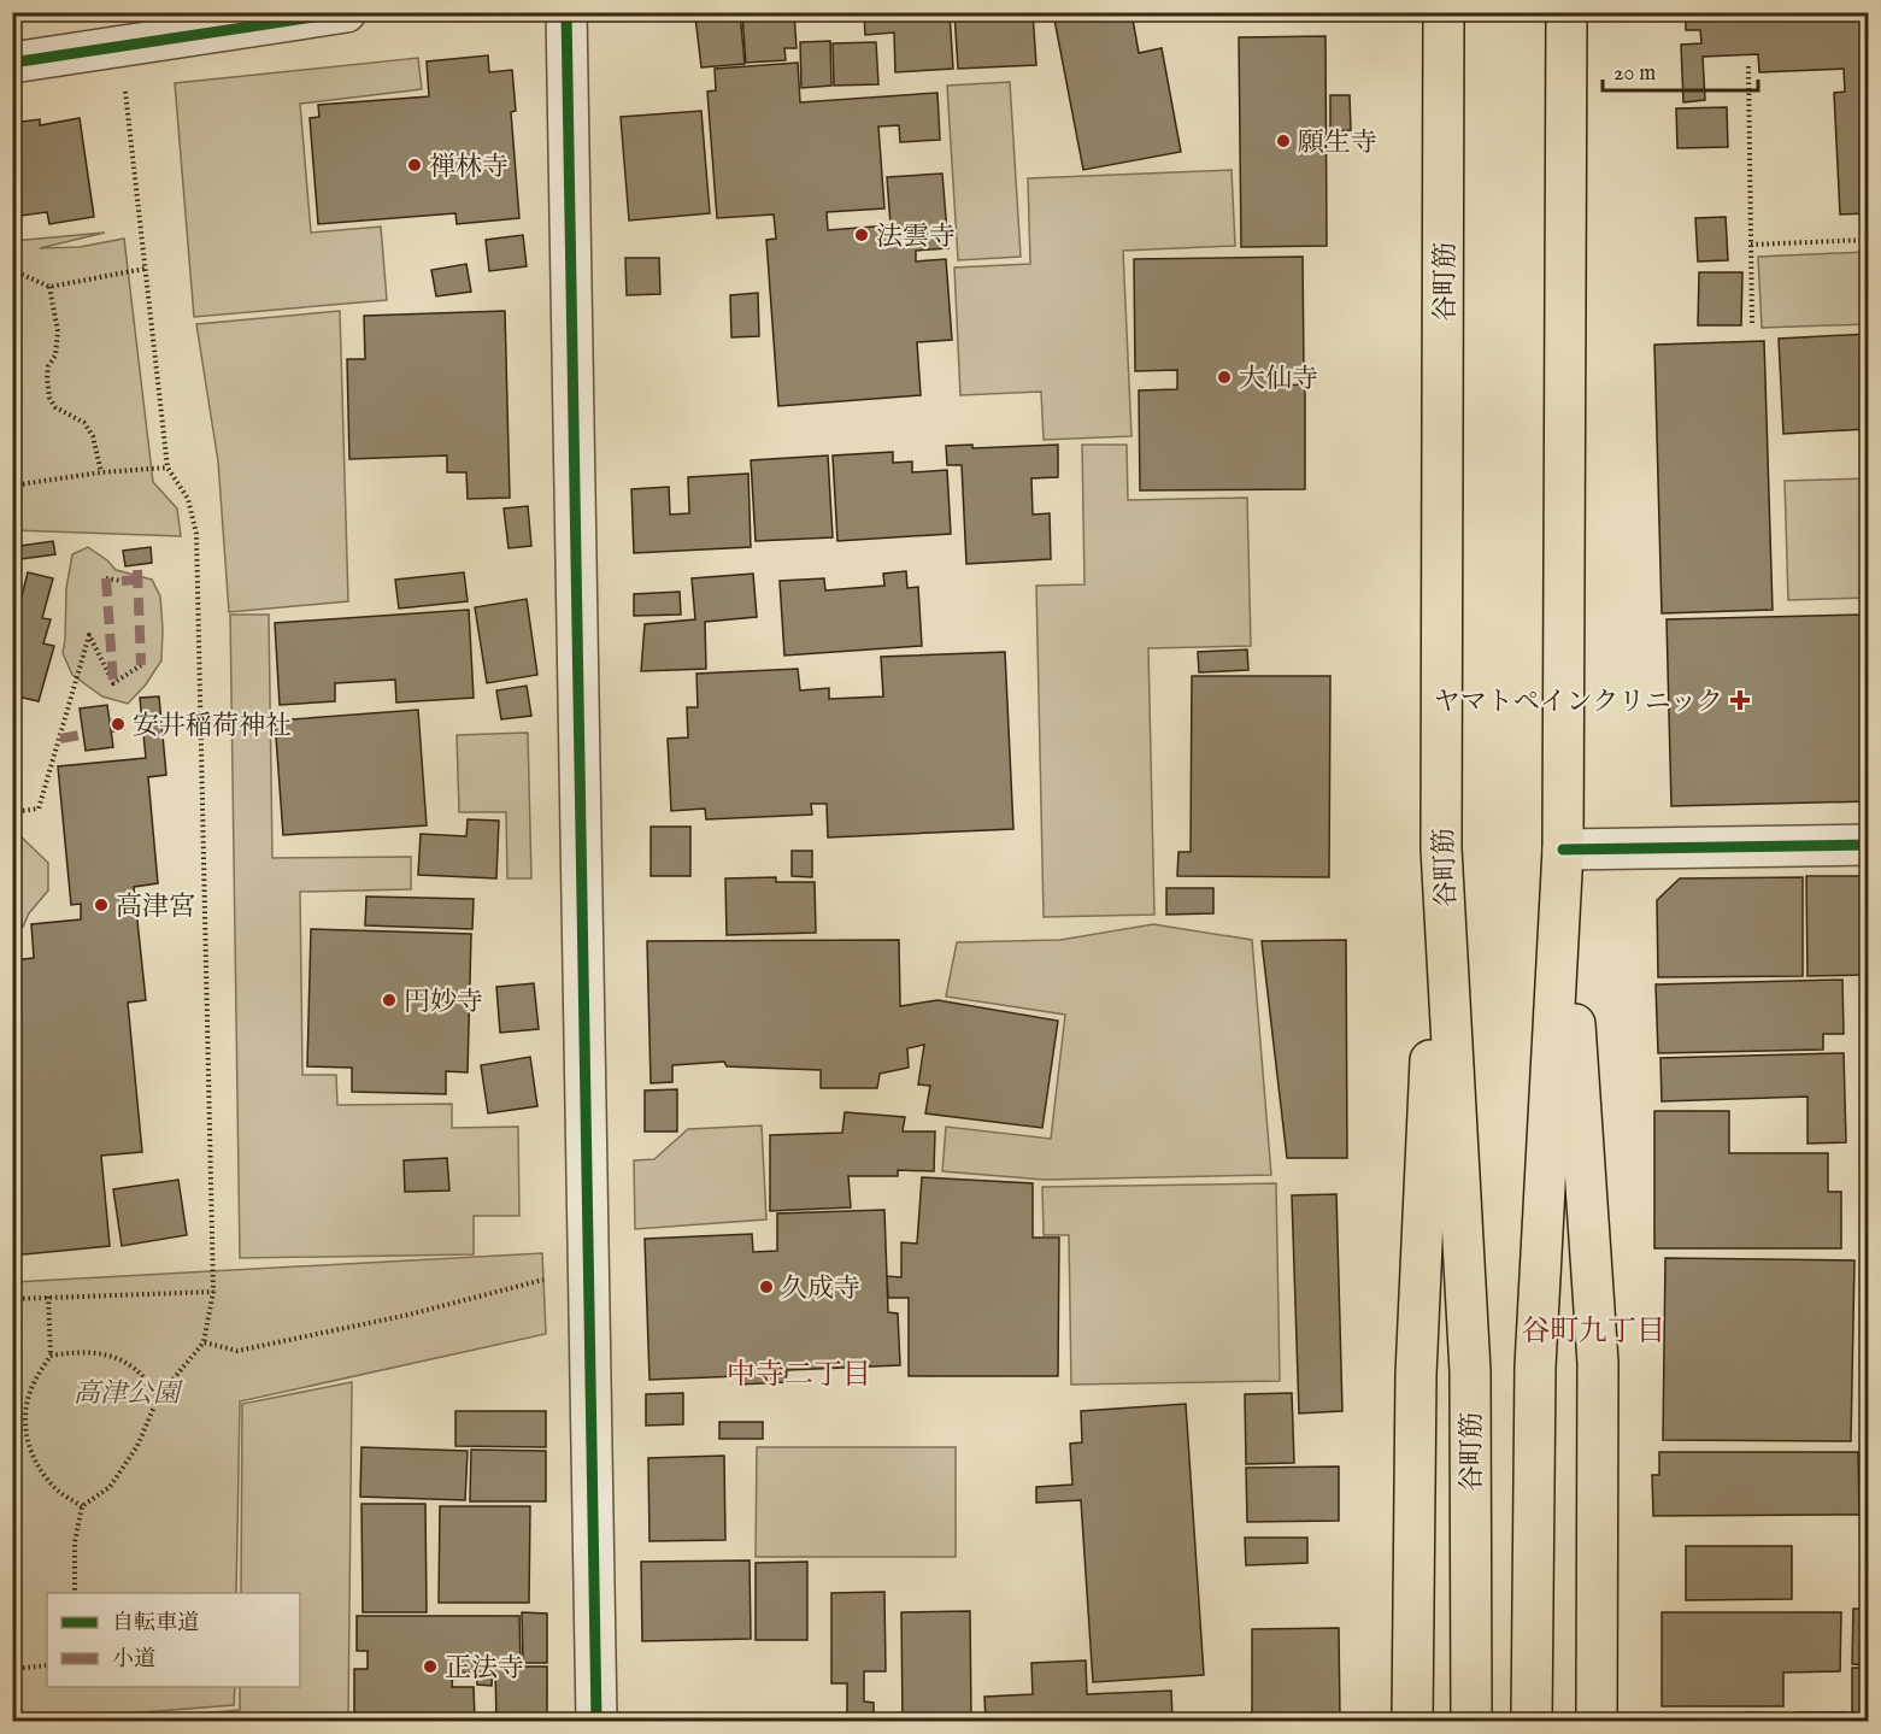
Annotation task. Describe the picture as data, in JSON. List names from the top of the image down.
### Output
{
  "streets": {
    "main road": ["谷町筋"]
  },
  "districts": ["谷町九丁目", "中寺二丁目"],
  "parks": ["高津公園"],
  "places": {
    "other": [
      "願生寺",
      "禅林寺",
      "法雲寺",
      "大仙寺",
      "安井稲荷神社",
      "高津宮",
      "円妙寺",
      "久成寺",
      "正法寺"
    ],
    "health": ["ヤマトペインクリニック"]
  },
  "legend": ["自転車道", "小道"],
  "scale_bar": "20 m"
}
